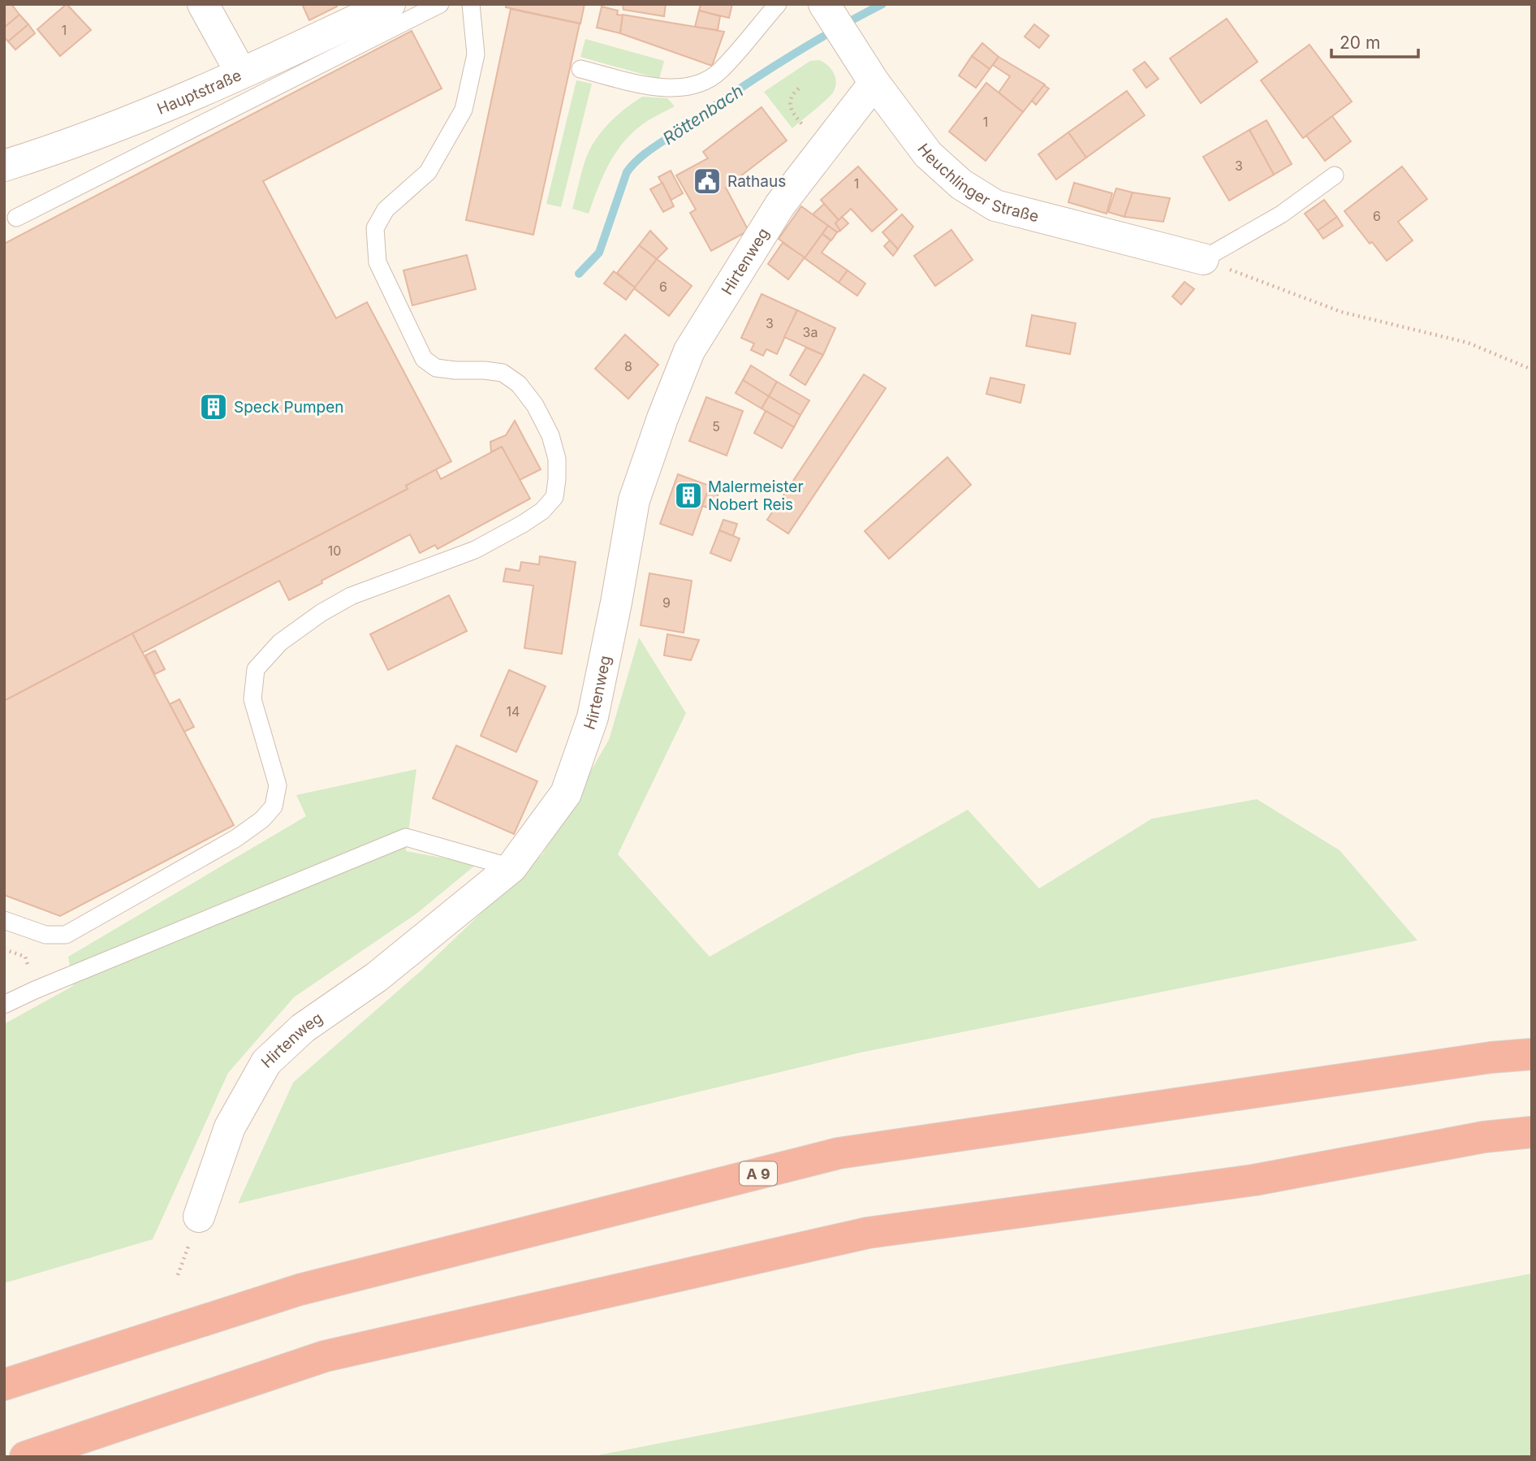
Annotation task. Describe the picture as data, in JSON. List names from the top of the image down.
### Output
{
  "streets": {
    "highway": ["A 9"],
    "street": ["Hauptstraße", "Heuchlinger Straße", "Hirtenweg"]
  },
  "crossings": [
    ["Heuchlinger Straße", "Hirtenweg"]
  ],
  "water": ["Röttenbach"],
  "places": {
    "public building": ["Rathaus"],
    "building": ["Speck Pumpen", "Malermeister Nobert Reis"]
  },
  "house_numbers": [
    "1",
    "1",
    "3",
    "1",
    "6",
    "6",
    "3",
    "3a",
    "8",
    "5",
    "10",
    "9",
    "14"
  ],
  "scale_bar": "20 m"
}
